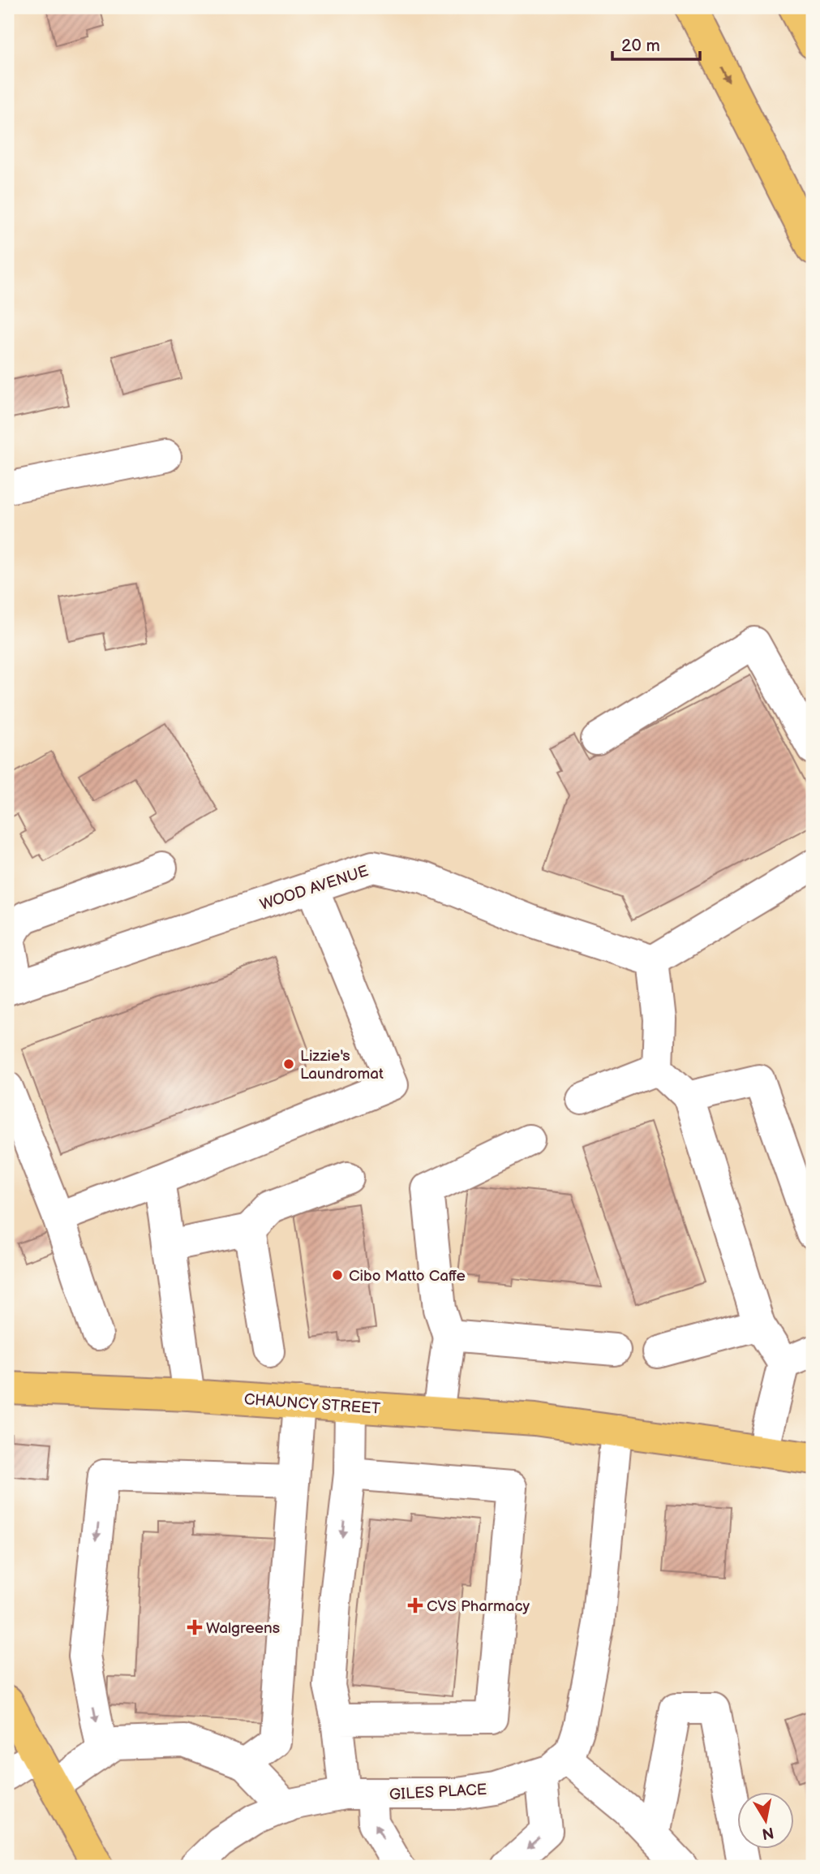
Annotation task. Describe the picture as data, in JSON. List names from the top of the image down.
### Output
{
  "streets": {
    "main road": ["CHAUNCY STREET"],
    "street": ["WOOD AVENUE", "GILES PLACE"]
  },
  "places": {
    "other": ["Lizzie's Laundromat", "Cibo Matto Caffe"],
    "health": ["CVS Pharmacy", "Walgreens"]
  },
  "scale_bar": "20 m",
  "north": "bottom"
}
